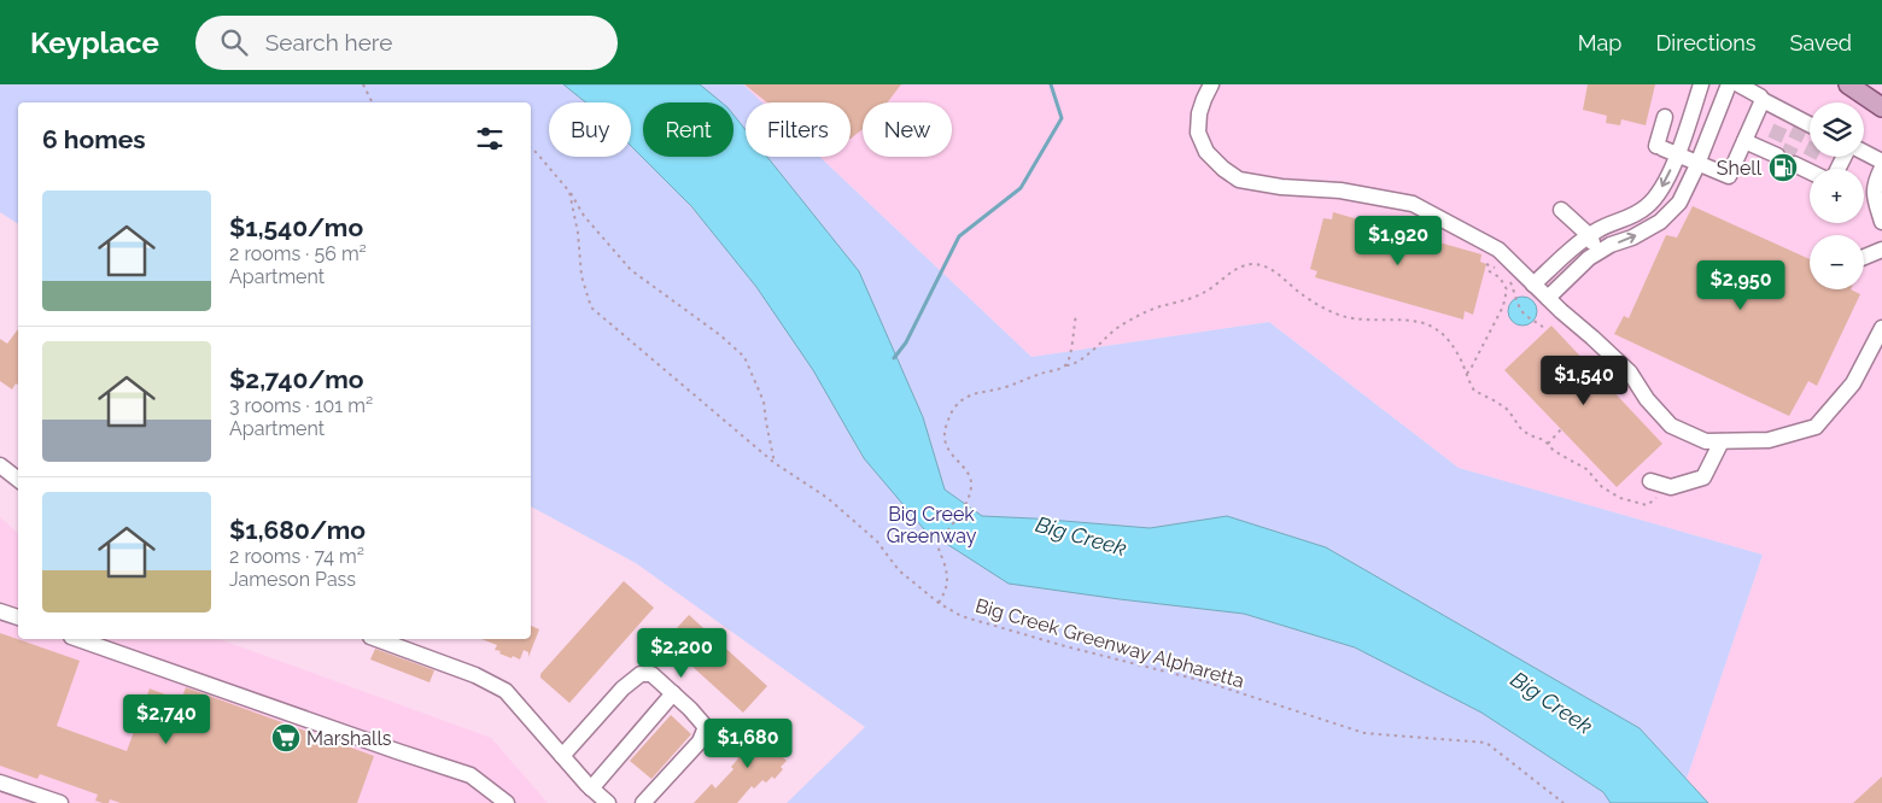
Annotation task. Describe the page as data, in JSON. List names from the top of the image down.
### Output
{
  "streets": {
    "path": ["Big Creek Greenway Alpharetta"]
  },
  "water": ["Big Creek"],
  "parks": ["Big Creek Greenway"],
  "places": {
    "fuel station": ["Shell"],
    "supermarket": ["Marshalls"]
  },
  "page": {
    "header": "Keyplace",
    "search": "Search here",
    "nav": ["Map", "Directions", "Saved"],
    "map_buttons": ["+", "−"],
    "chip": [
      "Buy",
      "Rent",
      "Filters",
      "New"
    ],
    "heading": "6 homes",
    "list": [
      {
        "name": "$1,540/mo",
        "note": "2 rooms · 56 m² · Apartment"
      },
      {
        "name": "$2,740/mo",
        "note": "3 rooms · 101 m² · Apartment"
      },
      {
        "name": "$1,680/mo",
        "note": "2 rooms · 74 m² · Jameson Pass"
      }
    ],
    "price": [
      "$1,920",
      "$2,950",
      "$1,540",
      "$2,200",
      "$2,740",
      "$1,680"
    ]
  }
}
